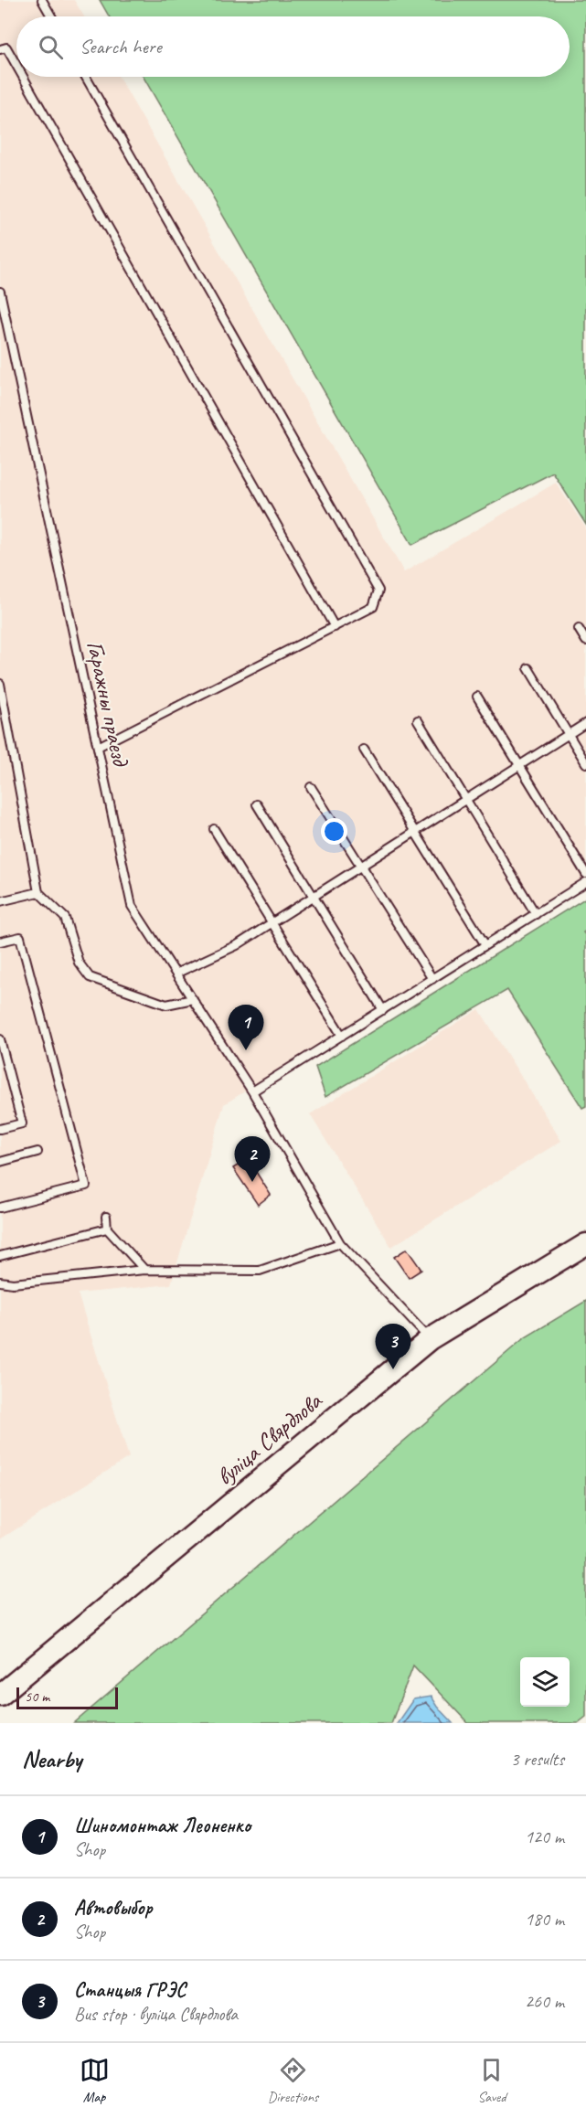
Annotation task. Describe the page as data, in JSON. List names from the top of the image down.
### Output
{
  "streets": {
    "main road": ["вуліца Свярдлова"],
    "lane": ["Гаражны праезд"]
  },
  "crossings": [
    ["Гаражны праезд", "вуліца Свярдлова"]
  ],
  "scale_bar": "50 m",
  "page": {
    "search": "Search here",
    "pins": ["1", "2", "3"],
    "scale": "50 m",
    "heading": ["Nearby", "3 results"],
    "list": [
      {
        "mark": "1",
        "name": "Шиномонтаж Леоненко",
        "note": "Shop",
        "value": "120 m"
      },
      {
        "mark": "2",
        "name": "Автовыбор",
        "note": "Shop",
        "value": "180 m"
      },
      {
        "mark": "3",
        "name": "Станцыя ГРЭС",
        "note": "Bus stop · вуліца Свярдлова",
        "value": "260 m"
      }
    ],
    "nav": ["Map", "Directions", "Saved"]
  }
}
